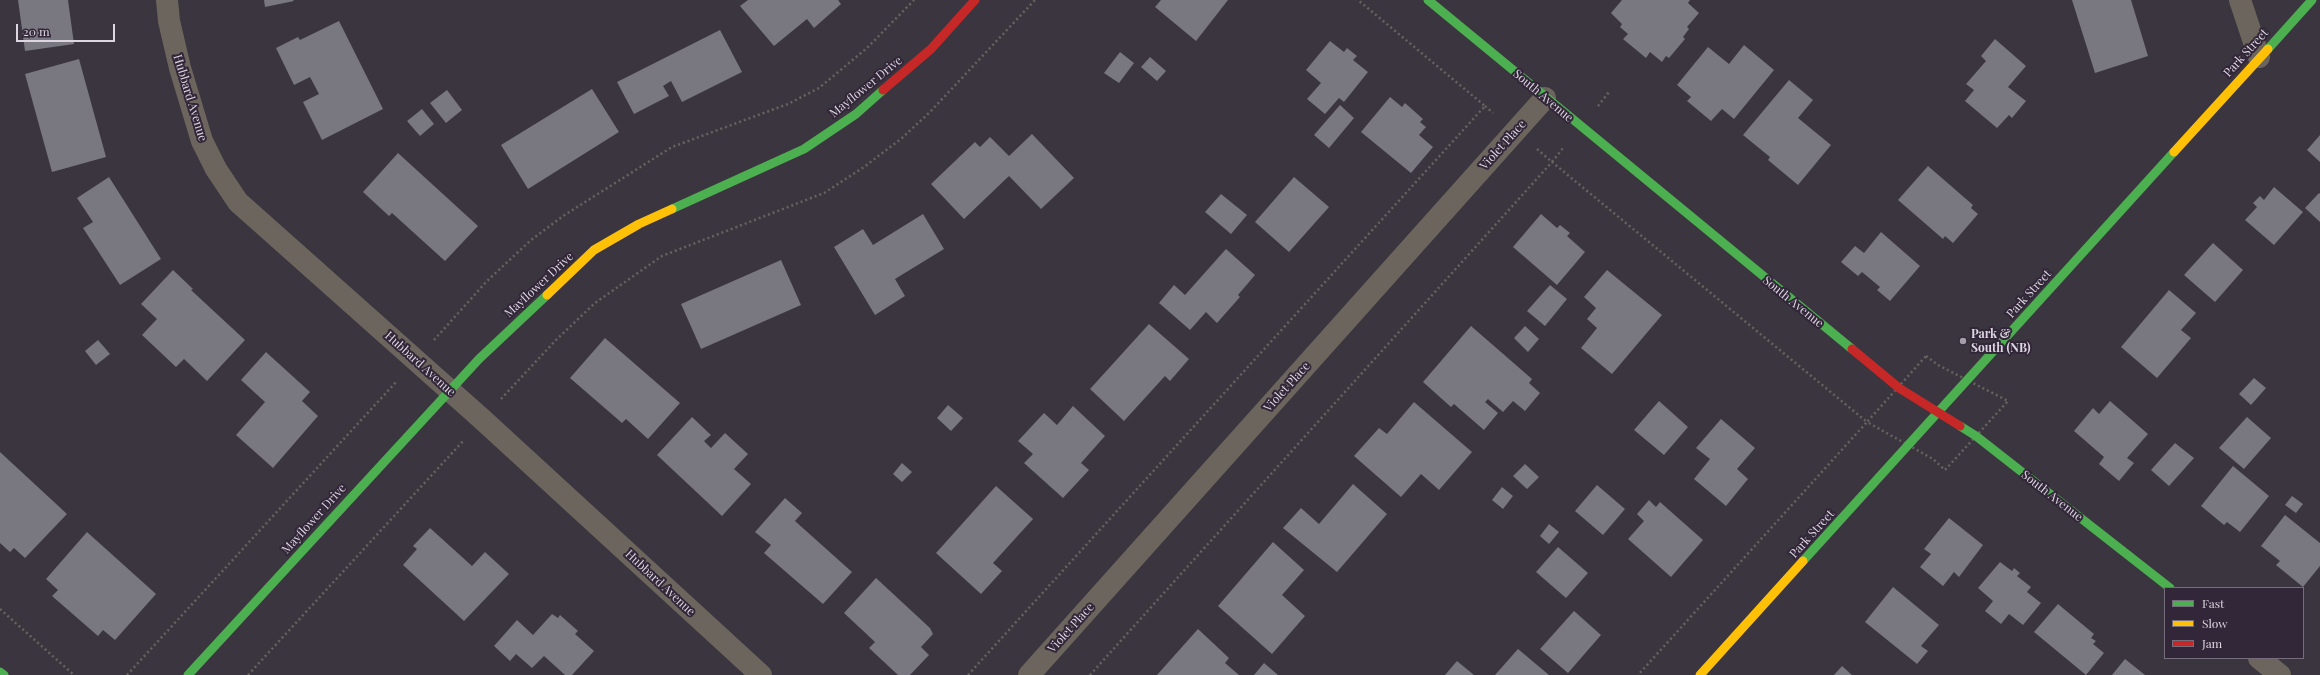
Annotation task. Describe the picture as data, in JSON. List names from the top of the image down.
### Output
{
  "streets": {
    "street": [
      "Park Street",
      "Mayflower Drive",
      "South Avenue",
      "Hubbard Avenue",
      "Violet Place"
    ]
  },
  "crossings": [
    ["Park Street", "South Avenue"],
    ["Mayflower Drive", "Hubbard Avenue"],
    ["South Avenue", "Violet Place"]
  ],
  "places": ["Park & South (NB)"],
  "legend": ["Fast", "Slow", "Jam"],
  "scale_bar": "20 m"
}
